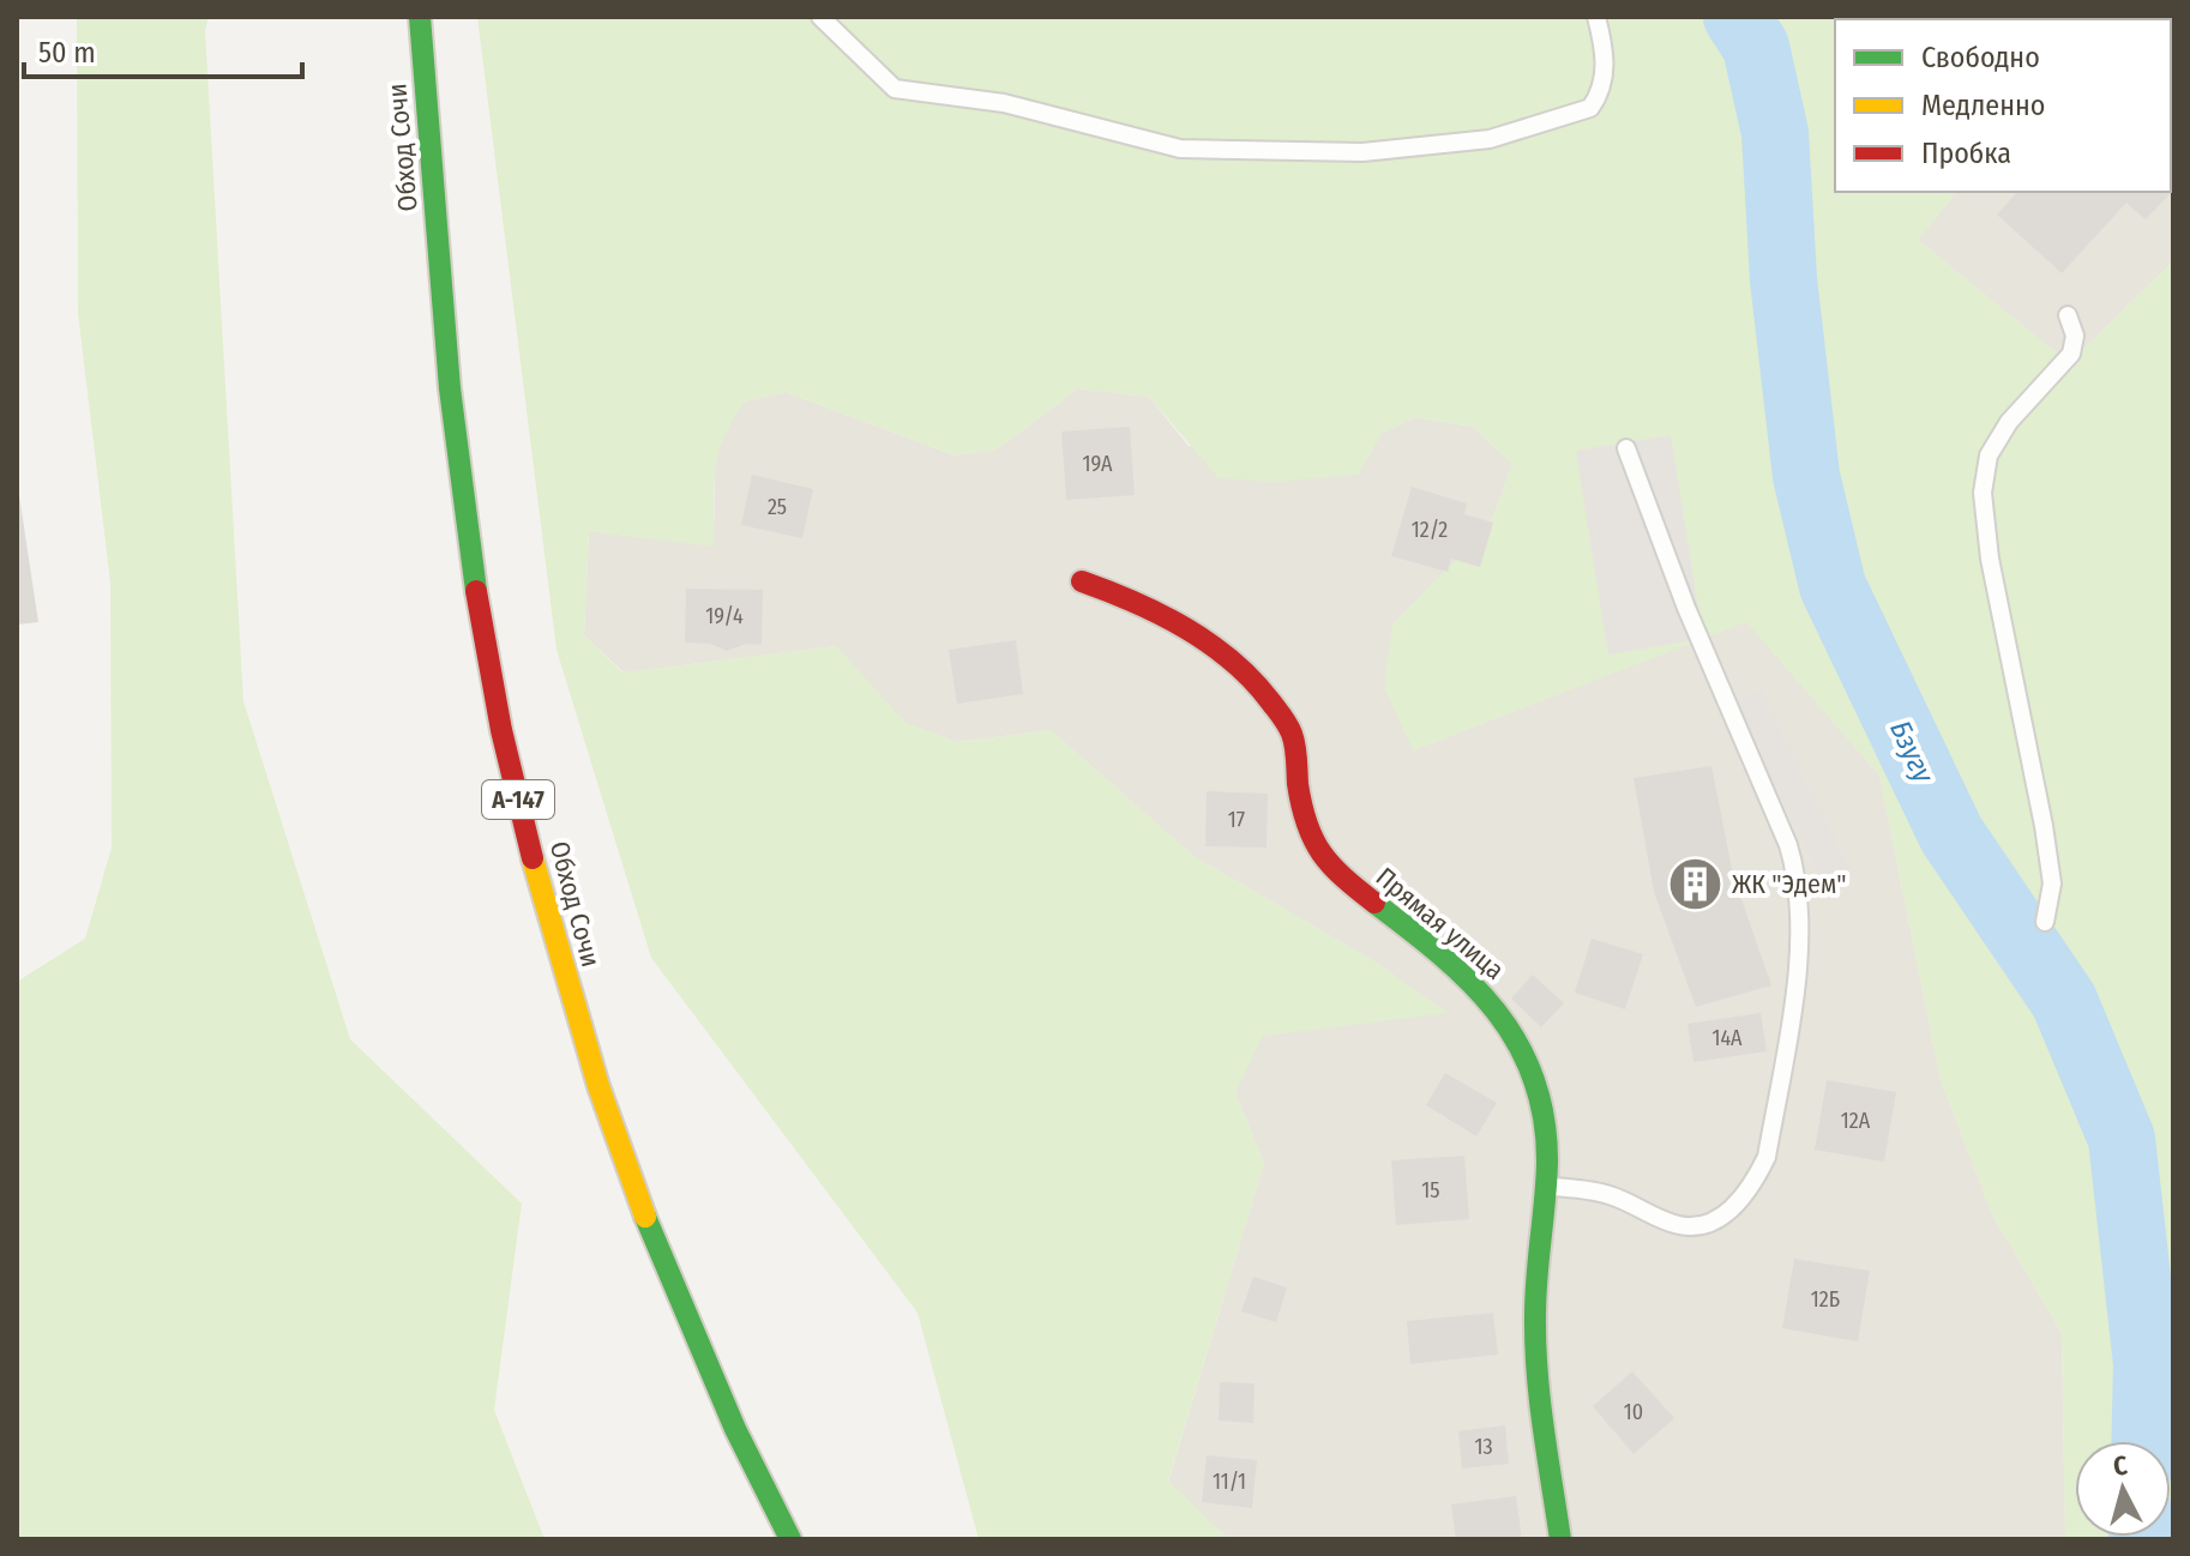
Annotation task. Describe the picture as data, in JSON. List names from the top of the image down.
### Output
{
  "streets": {
    "main road": ["Обход Сочи", "А-147", "Прямая улица"]
  },
  "water": ["Бзугу"],
  "places": {
    "building": ["ЖК \"Эдем\""]
  },
  "house_numbers": [
    "19А",
    "25",
    "12/2",
    "19/4",
    "17",
    "14А",
    "12А",
    "15",
    "12Б",
    "10",
    "13",
    "11/1"
  ],
  "legend": ["Свободно", "Медленно", "Пробка"],
  "scale_bar": "50 m",
  "north": "top"
}
